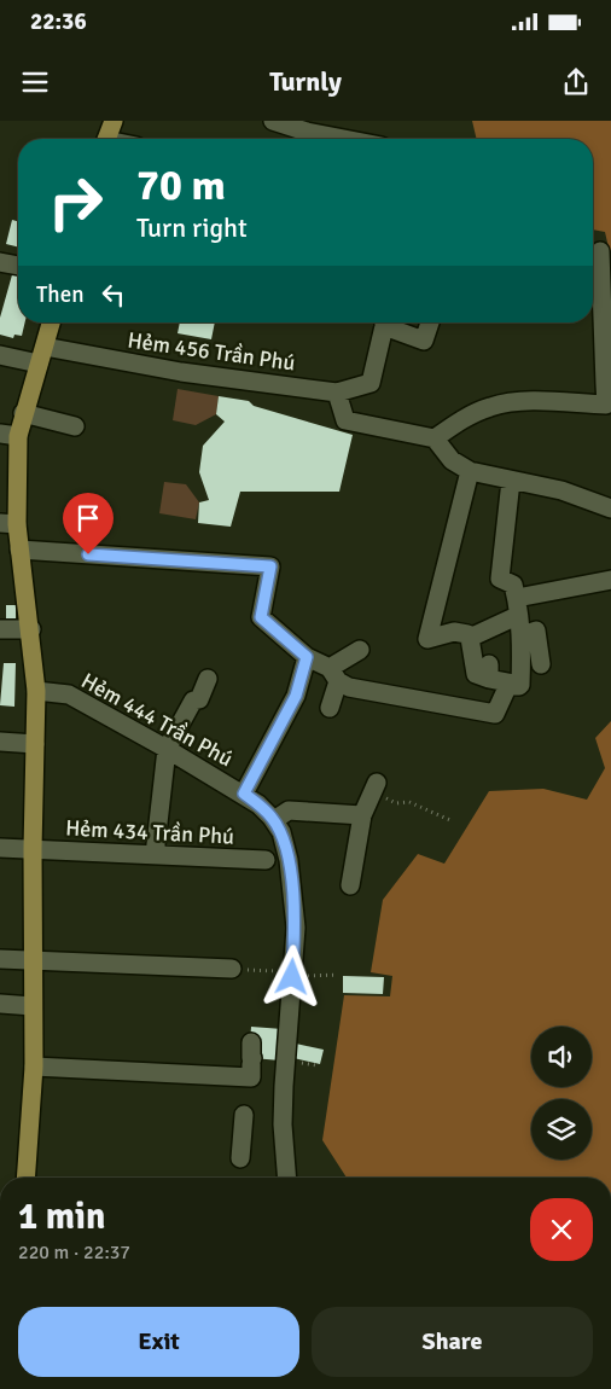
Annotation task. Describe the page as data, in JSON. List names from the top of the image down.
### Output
{
  "streets": {
    "street": ["Hẻm 456 Trần Phú", "Hẻm 444 Trần Phú", "Hẻm 434 Trần Phú"]
  },
  "page": {
    "status": "22:36",
    "header": "Turnly",
    "turn": ["70 m", "Turn right"],
    "then": "Then",
    "heading": ["1 min", "220 m · 22:37"],
    "buttons": ["Exit", "Share"]
  }
}
